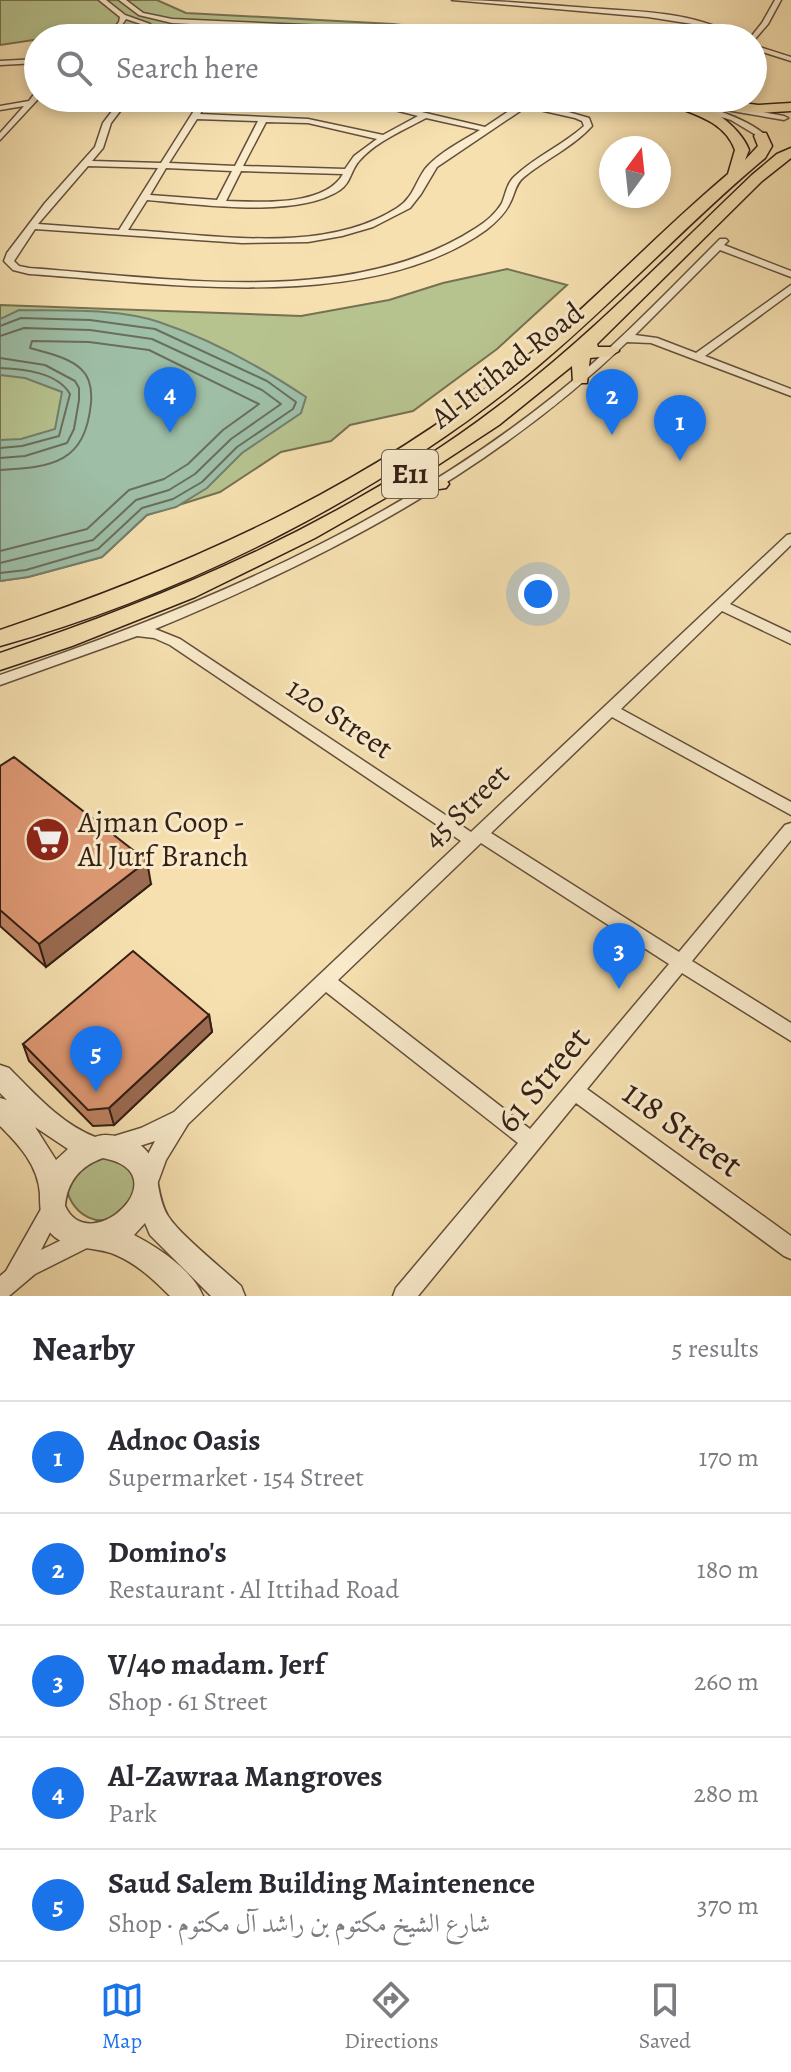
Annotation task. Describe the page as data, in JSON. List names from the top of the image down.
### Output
{
  "streets": {
    "highway": ["Al Ittihad Road", "E11"],
    "street": [
      "120 Street",
      "45 Street",
      "61 Street",
      "118 Street"
    ]
  },
  "crossings": [
    ["120 Street", "45 Street"],
    ["120 Street", "61 Street"],
    ["61 Street", "118 Street"]
  ],
  "places": {
    "supermarket": ["Ajman Coop - Al Jurf Branch"]
  },
  "north": "top",
  "page": {
    "search": "Search here",
    "pins": [
      "4",
      "2",
      "1",
      "3",
      "5"
    ],
    "heading": ["Nearby", "5 results"],
    "list": [
      {
        "mark": "1",
        "name": "Adnoc Oasis",
        "note": "Supermarket · 154 Street",
        "value": "170 m"
      },
      {
        "mark": "2",
        "name": "Domino's",
        "note": "Restaurant · Al Ittihad Road",
        "value": "180 m"
      },
      {
        "mark": "3",
        "name": "V/40 madam. Jerf",
        "note": "Shop · 61 Street",
        "value": "260 m"
      },
      {
        "mark": "4",
        "name": "Al-Zawraa Mangroves",
        "note": "Park",
        "value": "280 m"
      },
      {
        "mark": "5",
        "name": "Saud Salem Building Maintenence",
        "note": "Shop · شارع الشيخ مكتوم بن راشد آل مكتوم",
        "value": "370 m"
      }
    ],
    "nav": ["Map", "Directions", "Saved"]
  }
}
